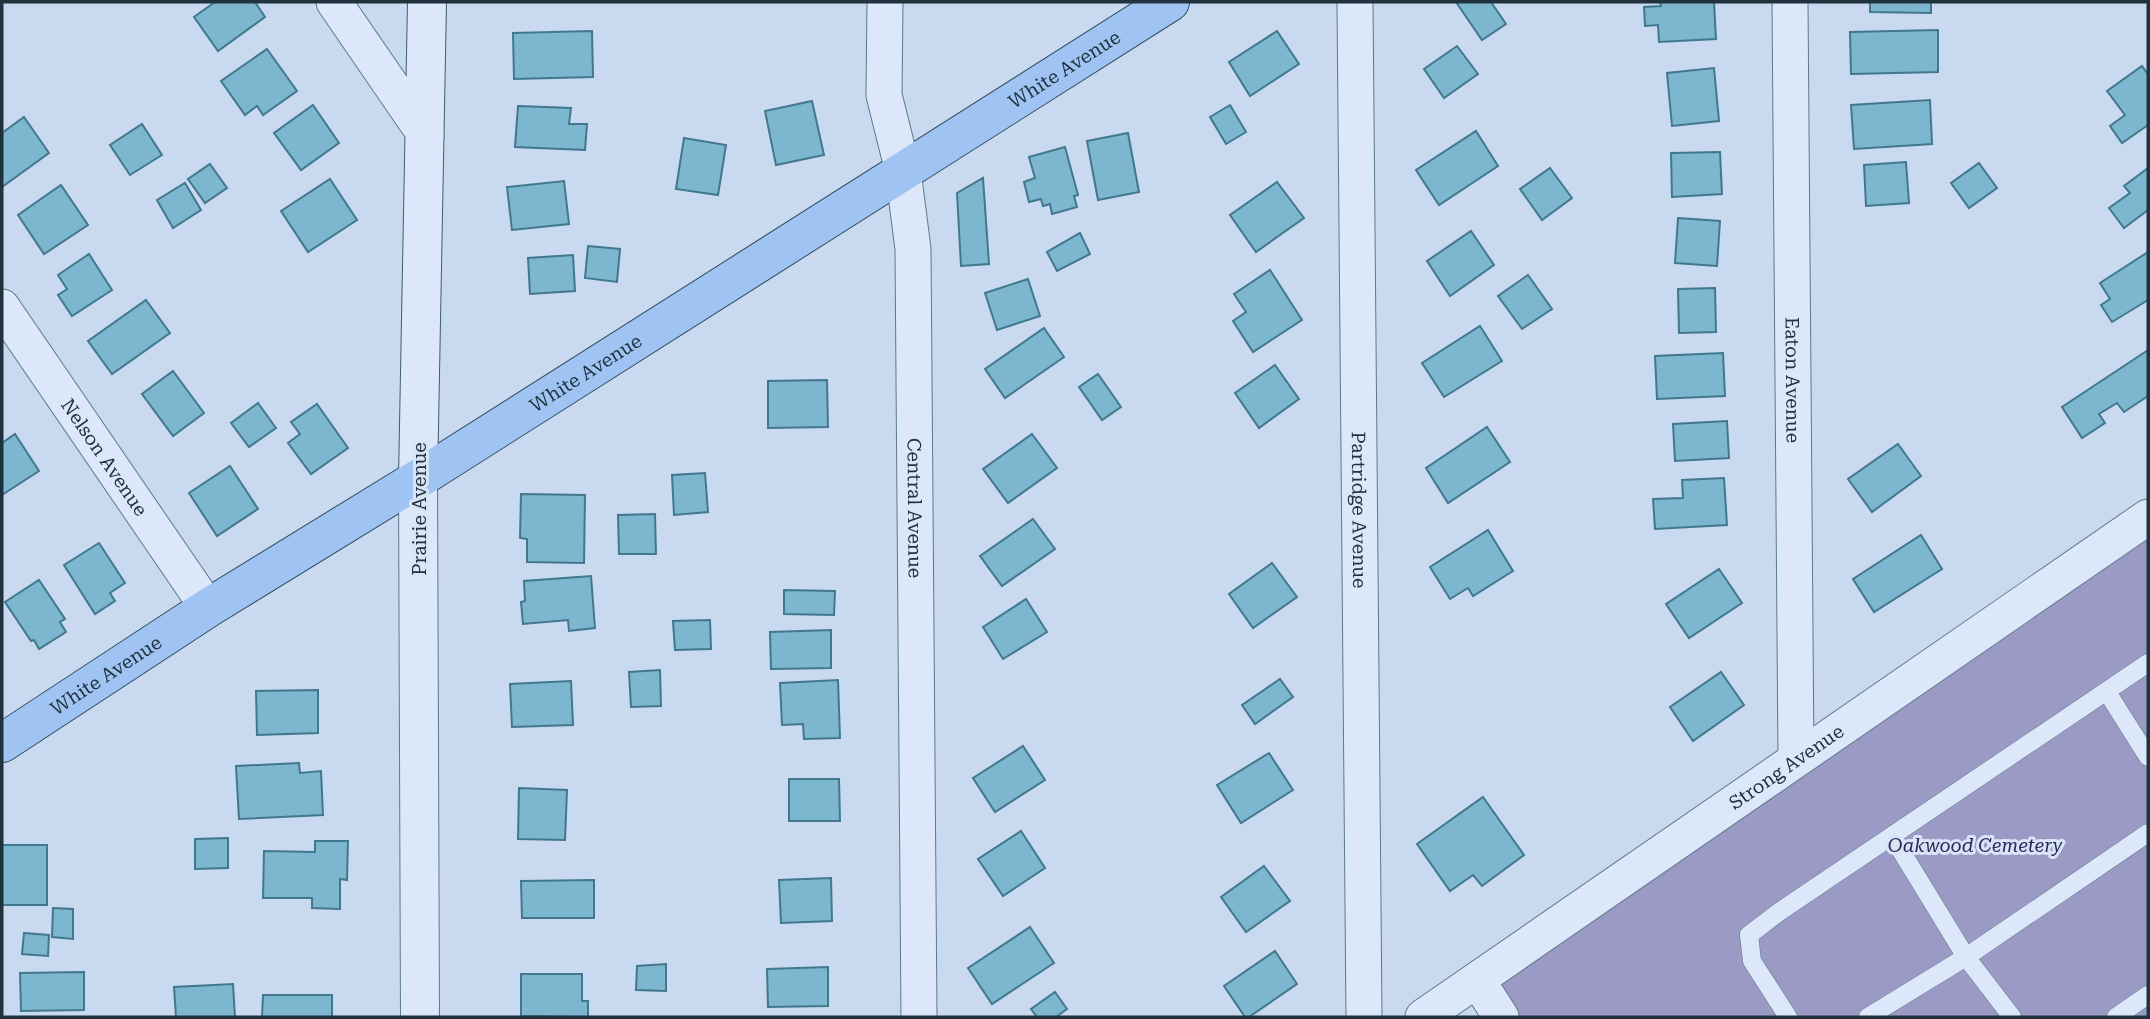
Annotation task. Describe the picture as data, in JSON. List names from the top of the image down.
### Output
{
  "streets": {
    "main road": ["White Avenue"],
    "street": [
      "Eaton Avenue",
      "Nelson Avenue",
      "Central Avenue",
      "Prairie Avenue",
      "Partridge Avenue",
      "Strong Avenue"
    ]
  },
  "crossings": [
    ["White Avenue", "Nelson Avenue"],
    ["White Avenue", "Central Avenue"],
    ["White Avenue", "Prairie Avenue"],
    ["Eaton Avenue", "Strong Avenue"]
  ],
  "parks": ["Oakwood Cemetery"]
}
